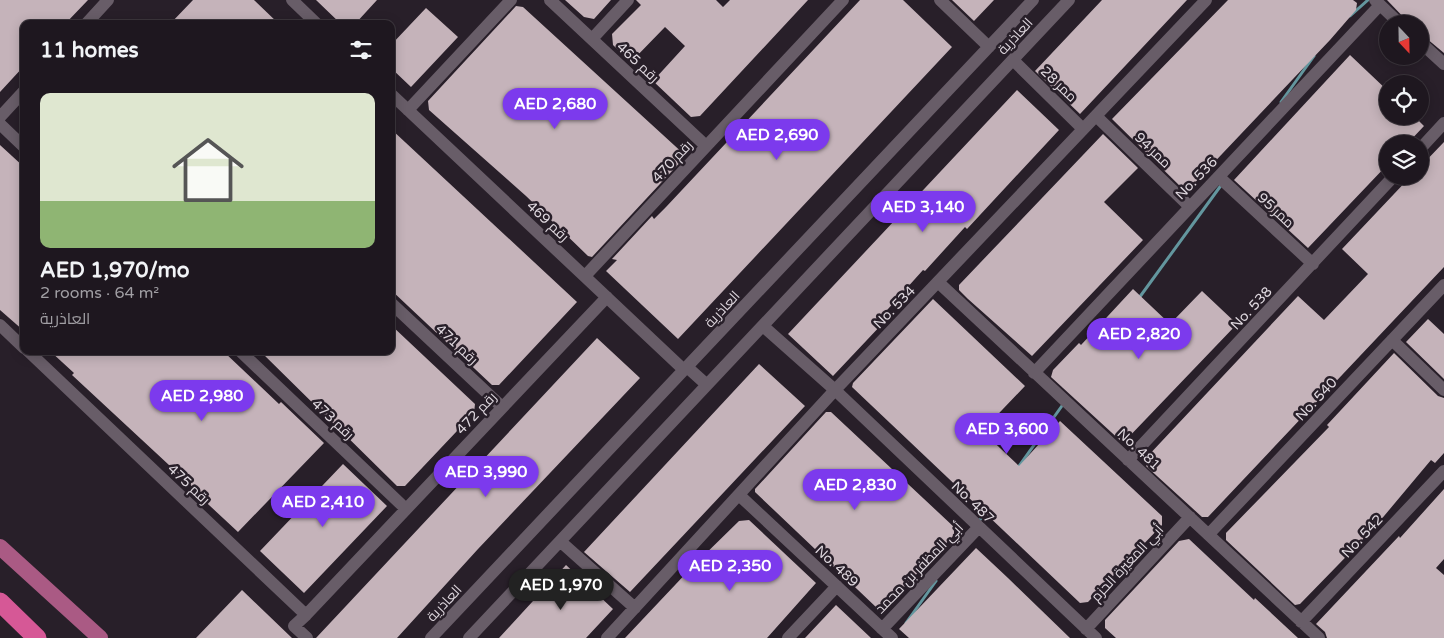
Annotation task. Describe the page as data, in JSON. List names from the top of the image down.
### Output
{
  "streets": {
    "street": [
      "العاذرية",
      "رقم 465",
      "ممر 28",
      "ممر 94",
      "رقم 470",
      "No. 536",
      "ممر 95",
      "رقم 469",
      "No. 534",
      "No. 538",
      "رقم 471",
      "No. 540",
      "رقم 472",
      "رقم 473",
      "No. 481",
      "رقم 475",
      "No. 487",
      "No. 542",
      "أبي المغيرة الحزم",
      "No. 489",
      "أبي المظفر بن محمد"
    ]
  },
  "crossings": [
    ["العاذرية", "ممر 28"],
    ["العاذرية", "رقم 469"],
    ["العاذرية", "No. 487"],
    ["رقم 465", "رقم 470"],
    ["ممر 28", "No. 534"],
    ["ممر 94", "No. 536"],
    ["ممر 94", "No. 534"],
    ["رقم 470", "رقم 469"],
    ["No. 536", "ممر 95"],
    ["No. 536", "No. 481"],
    ["ممر 95", "No. 538"],
    ["رقم 469", "رقم 472"],
    ["No. 534", "No. 481"],
    ["No. 534", "No. 487"],
    ["No. 534", "No. 489"],
    ["No. 538", "No. 481"],
    ["رقم 471", "رقم 472"],
    ["No. 540", "No. 481"],
    ["رقم 472", "رقم 473"],
    ["رقم 472", "رقم 475"],
    ["No. 481", "No. 542"],
    ["No. 481", "أبي المغيرة الحزم"],
    ["No. 487", "أبي المغيرة الحزم"],
    ["No. 487", "أبي المظفر بن محمد"],
    ["No. 489", "أبي المظفر بن محمد"]
  ],
  "north": "bottom",
  "page": {
    "heading": "11 homes",
    "list": [
      {
        "name": "AED 1,970/mo",
        "note": "2 rooms · 64 m² · العاذرية"
      }
    ],
    "price": [
      "AED 2,680",
      "AED 2,690",
      "AED 3,140",
      "AED 2,820",
      "AED 2,980",
      "AED 3,600",
      "AED 3,990",
      "AED 2,830",
      "AED 2,410",
      "AED 2,350",
      "AED 1,970"
    ]
  }
}
